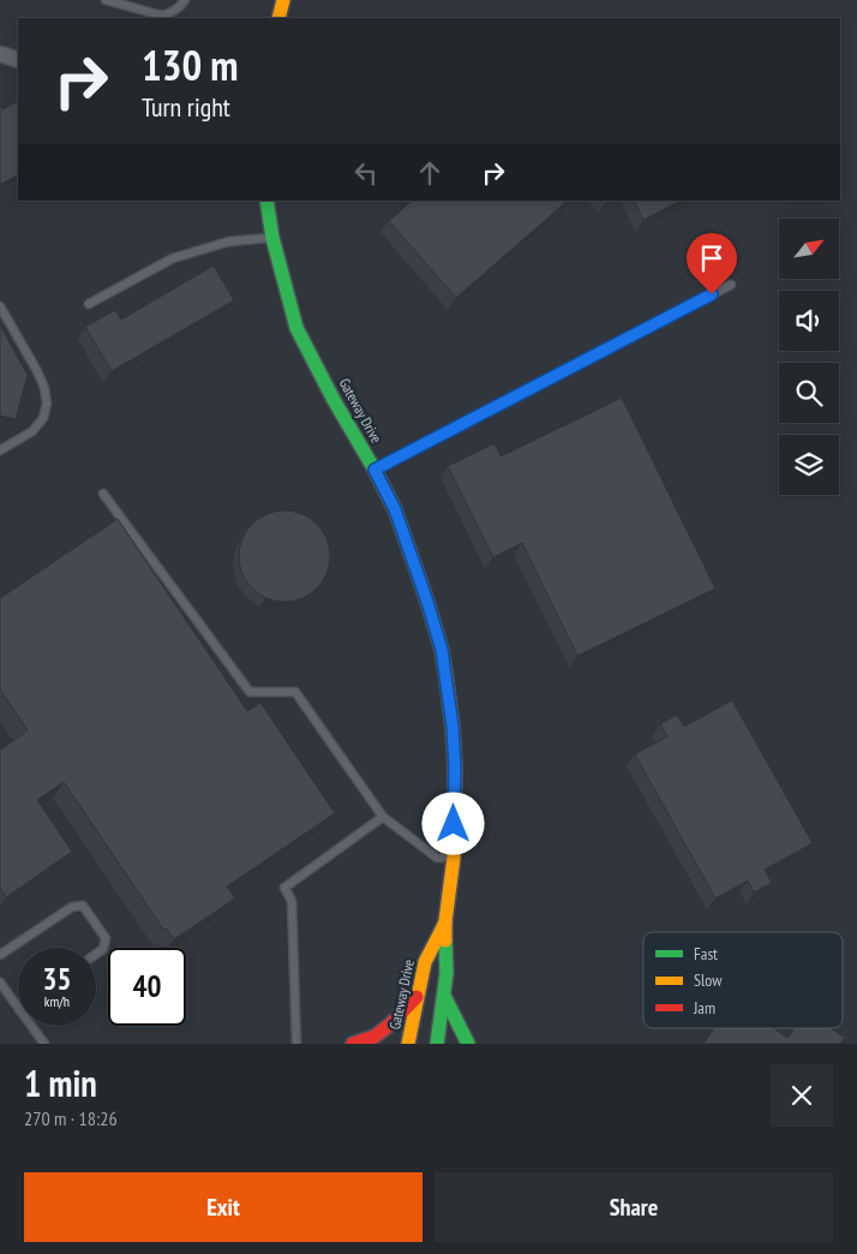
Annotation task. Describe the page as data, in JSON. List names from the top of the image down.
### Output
{
  "streets": {
    "street": ["Gateway Drive"]
  },
  "legend": ["Fast", "Slow", "Jam"],
  "north": "top right",
  "page": {
    "turn": ["130 m", "Turn right"],
    "speed": "35 km/h",
    "limit": "40",
    "heading": ["1 min", "270 m · 18:26"],
    "buttons": ["Exit", "Share"]
  }
}
